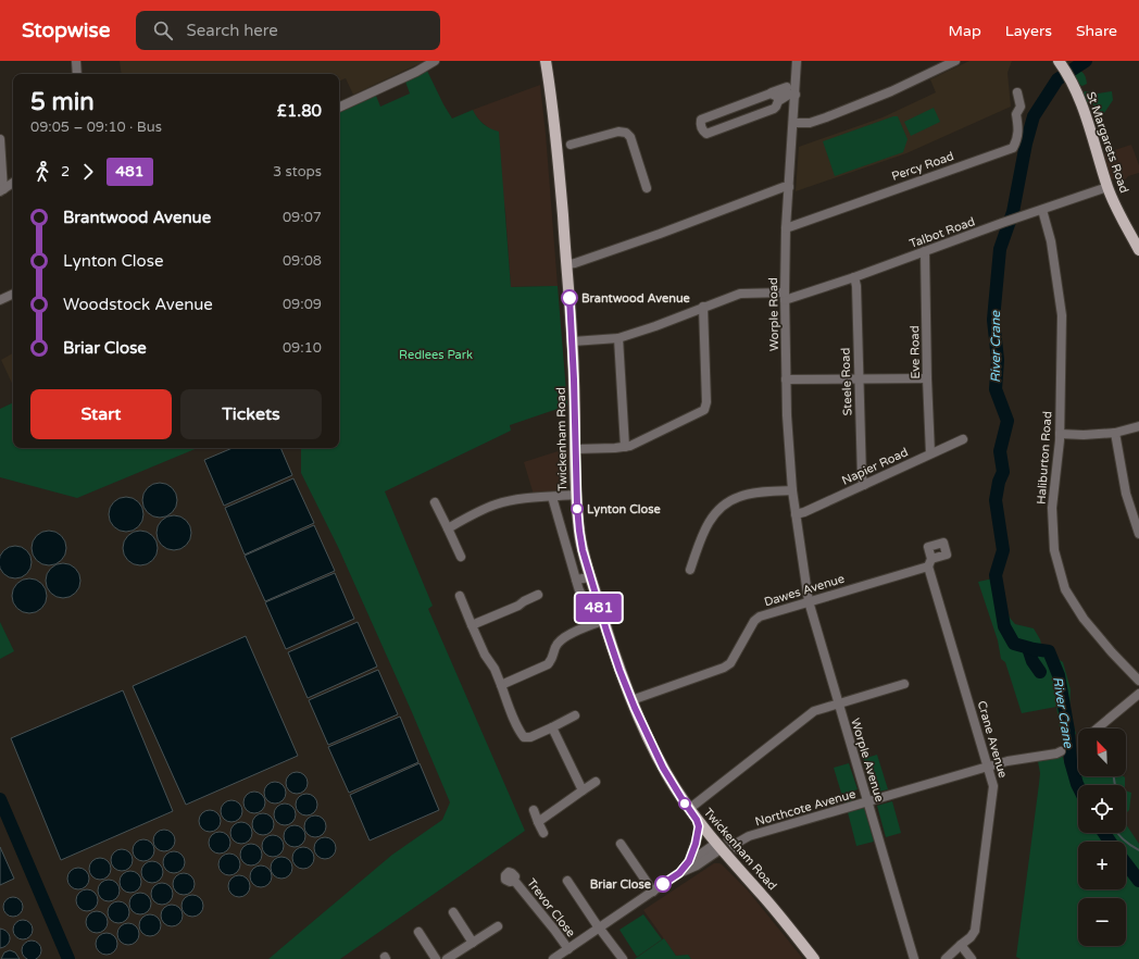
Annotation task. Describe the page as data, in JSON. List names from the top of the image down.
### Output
{
  "streets": {
    "main road": ["St Margarets Road", "Twickenham Road"],
    "street": [
      "Percy Road",
      "Talbot Road",
      "Worple Road",
      "Eve Road",
      "Steele Road",
      "Haliburton Road",
      "Napier Road",
      "Dawes Avenue",
      "Crane Avenue",
      "Worple Avenue",
      "Northcote Avenue",
      "Trevor Close"
    ]
  },
  "crossings": [
    ["St Margarets Road", "Talbot Road"],
    ["Percy Road", "Worple Road"],
    ["Talbot Road", "Worple Road"],
    ["Talbot Road", "Eve Road"],
    ["Talbot Road", "Steele Road"],
    ["Talbot Road", "Twickenham Road"],
    ["Talbot Road", "Haliburton Road"],
    ["Worple Road", "Napier Road"],
    ["Worple Road", "Worple Avenue"],
    ["Eve Road", "Napier Road"],
    ["Steele Road", "Napier Road"],
    ["Twickenham Road", "Dawes Avenue"],
    ["Dawes Avenue", "Crane Avenue"],
    ["Dawes Avenue", "Worple Avenue"],
    ["Crane Avenue", "Northcote Avenue"],
    ["Worple Avenue", "Northcote Avenue"]
  ],
  "water": ["River Crane"],
  "parks": ["Redlees Park"],
  "places": ["Brantwood Avenue", "Lynton Close", "Briar Close"],
  "lines": ["bus line 481"],
  "north": "top left",
  "page": {
    "header": "Stopwise",
    "search": "Search here",
    "nav": ["Map", "Layers", "Share"],
    "on_map": "481",
    "heading": ["5 min", "09:05 – 09:10 · Bus", "£1.80"],
    "legs": ["2", "481", "3 stops"],
    "list": [
      {
        "name": "Brantwood Avenue",
        "value": "09:07"
      },
      {
        "name": "Lynton Close",
        "value": "09:08"
      },
      {
        "name": "Woodstock Avenue",
        "value": "09:09"
      },
      {
        "name": "Briar Close",
        "value": "09:10"
      }
    ],
    "buttons": ["Start", "Tickets"],
    "map_buttons": ["+", "−"]
  }
}
